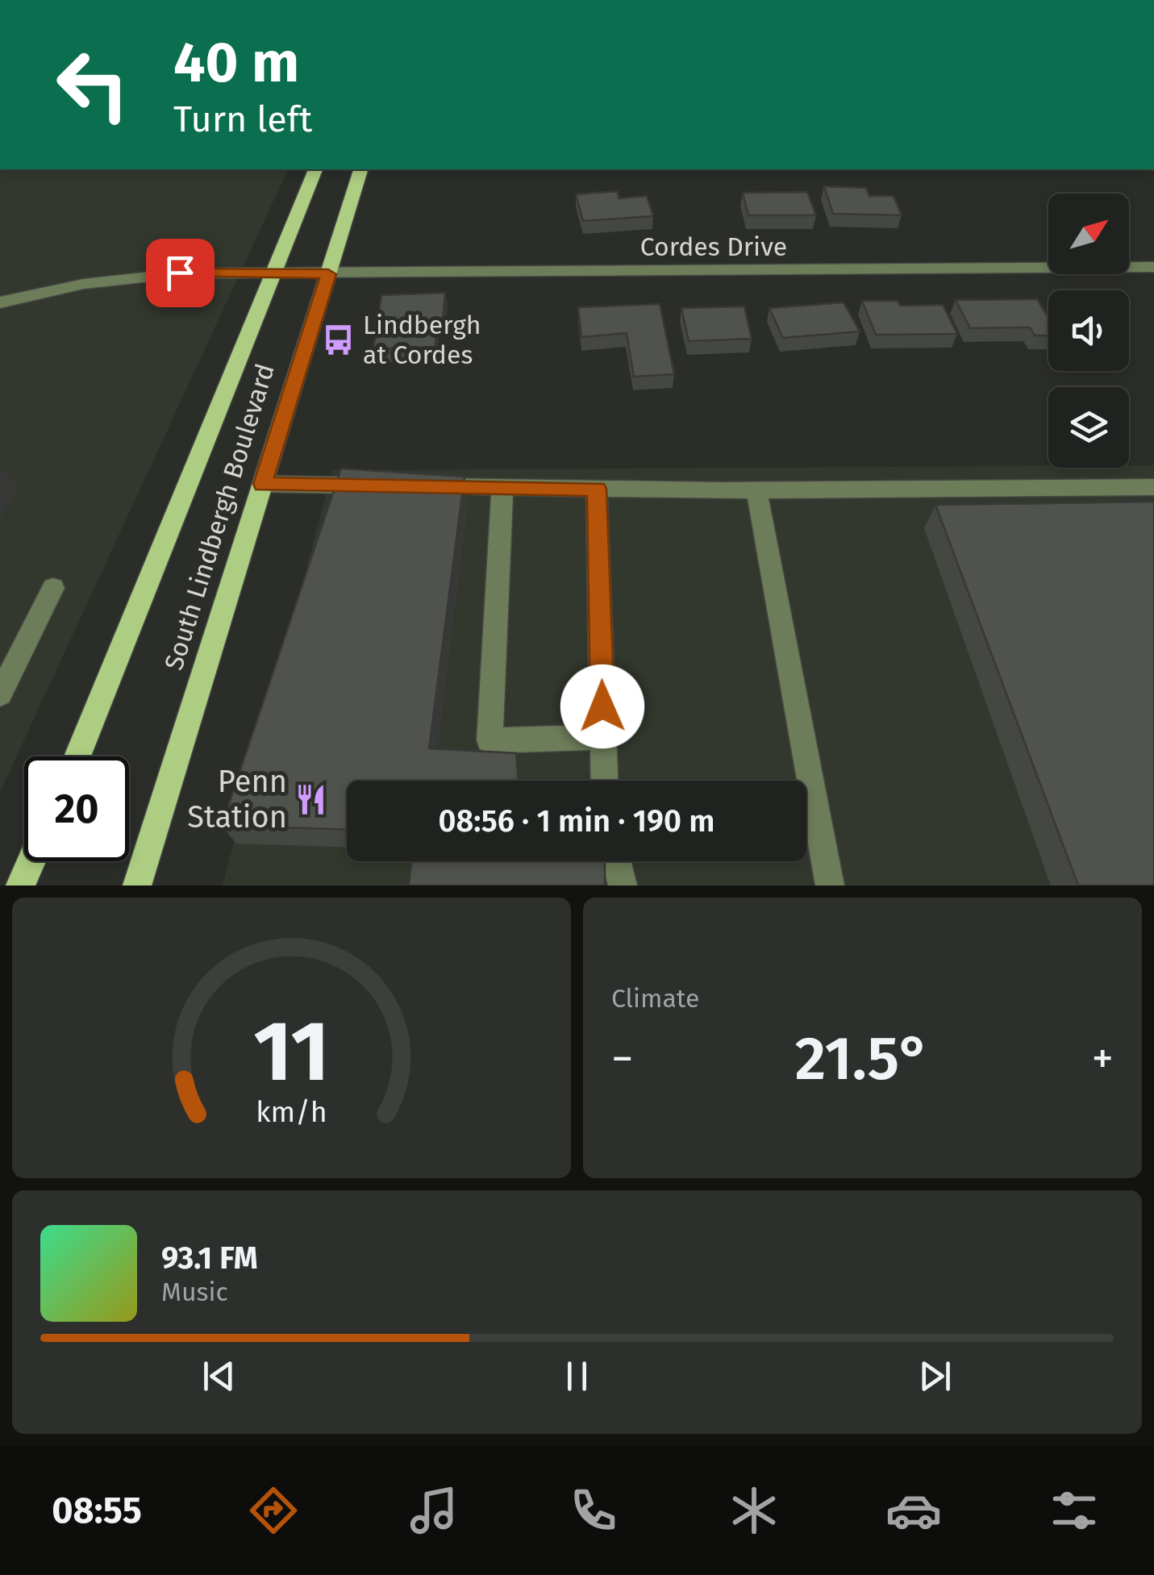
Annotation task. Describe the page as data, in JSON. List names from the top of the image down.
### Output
{
  "streets": {
    "main road": ["South Lindbergh Boulevard"],
    "street": ["Cordes Drive"]
  },
  "crossings": [
    ["Cordes Drive", "South Lindbergh Boulevard"]
  ],
  "places": {
    "bus stop": ["Lindbergh at Cordes"],
    "restaurant": ["Penn Station"]
  },
  "north": "top right",
  "page": {
    "turn": ["40 m", "Turn left"],
    "limit": "20",
    "trip": "08:56 · 1 min · 190 m",
    "tile": "Climate",
    "heat": ["−", "21.5°", "+"],
    "song": ["93.1 FM", "Music"],
    "tabs": "08:55",
    "gauge": ["11", "km/h"]
  }
}
